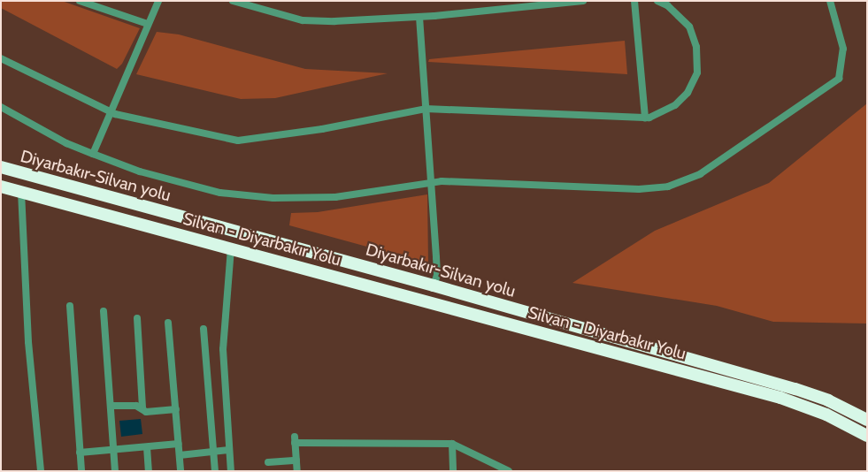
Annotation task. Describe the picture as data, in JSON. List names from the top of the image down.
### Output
{
  "streets": {
    "highway": ["Diyarbakır-Silvan yolu", "Silvan - Diyarbakır Yolu"]
  }
}
